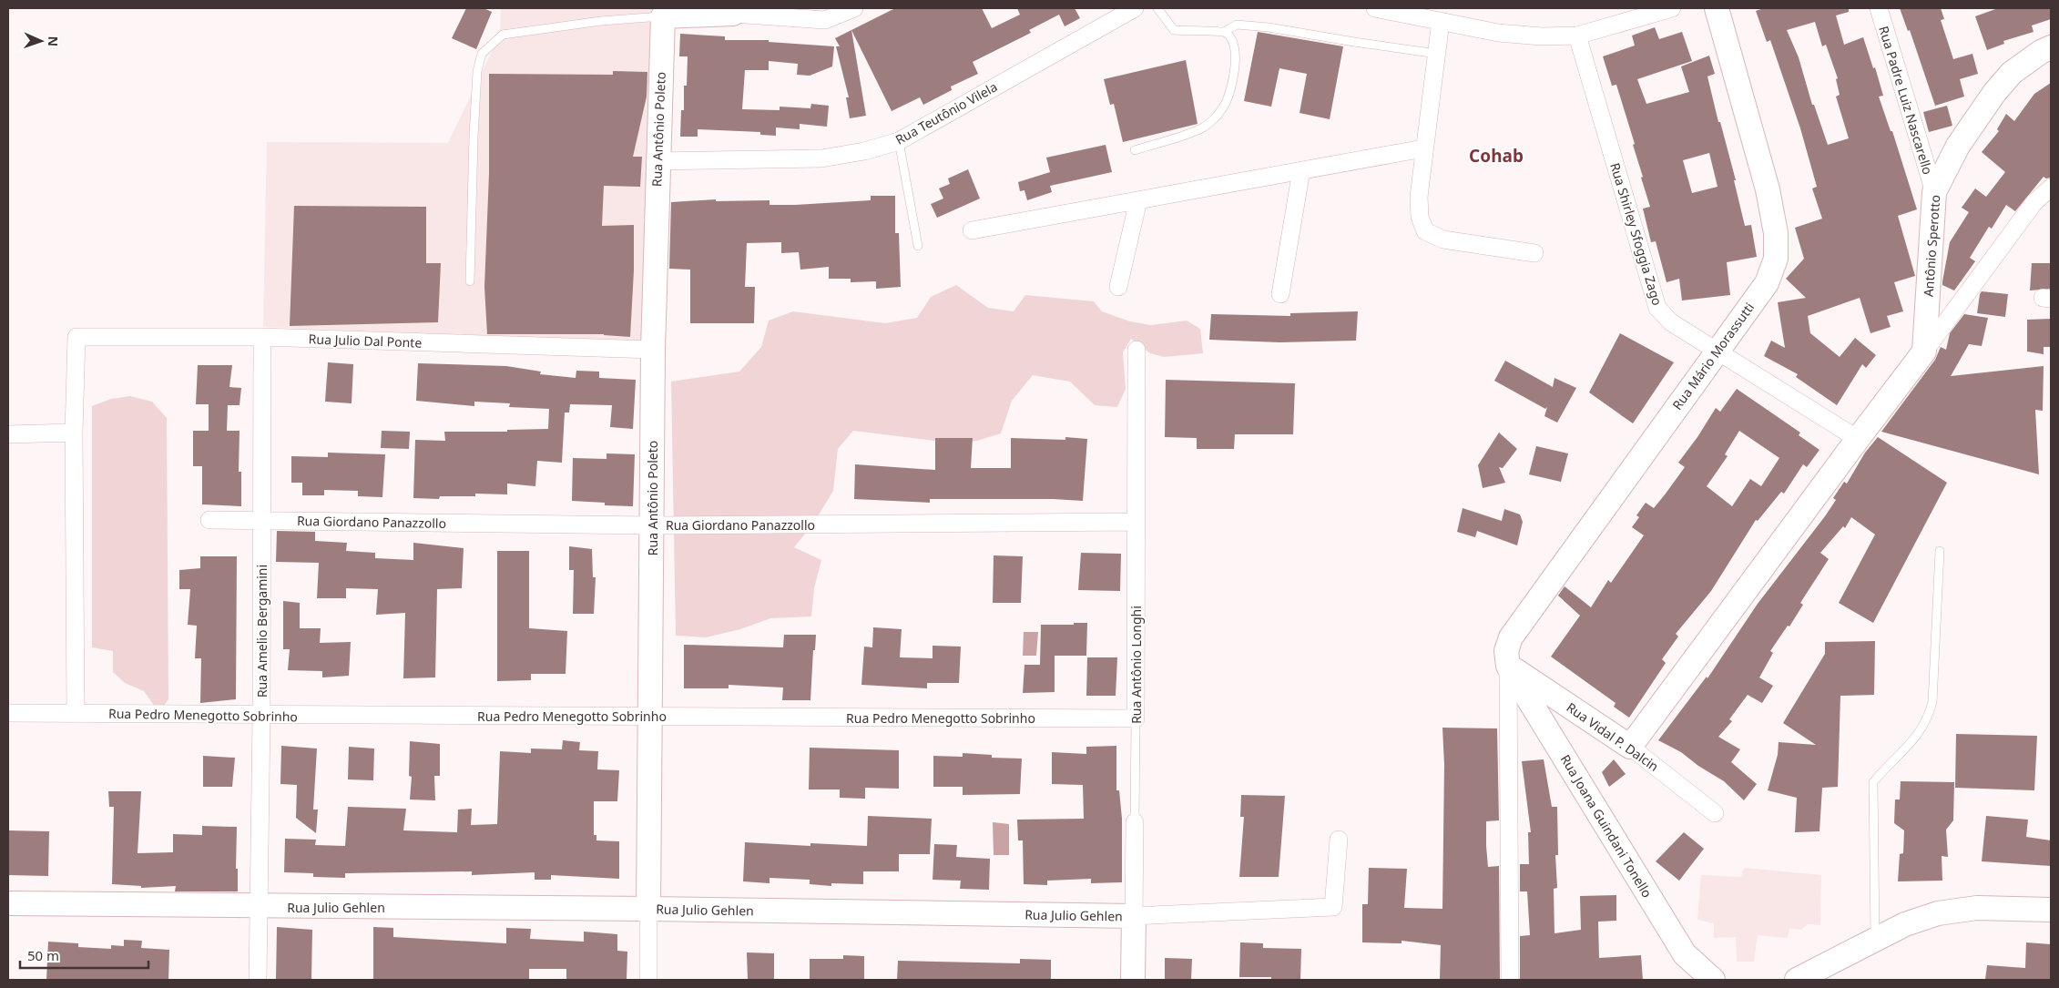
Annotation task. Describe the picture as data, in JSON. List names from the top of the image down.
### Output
{
  "streets": {
    "street": [
      "Rua Padre Luiz Nascarello",
      "Rua Teutônio Vilela",
      "Rua Antônio Poleto",
      "Rua Shirley Sfoggia Zago",
      "Antônio Sperotto",
      "Rua Julio Dal Ponte",
      "Rua Mário Morassutti",
      "Rua Giordano Panazzollo",
      "Rua Amelio Bergamini",
      "Rua Antônio Longhi",
      "Rua Pedro Menegotto Sobrinho",
      "Rua Vidal P. Dalcin",
      "Rua Joana Guindani Tonello",
      "Rua Julio Gehlen"
    ]
  },
  "crossings": [
    ["Rua Padre Luiz Nascarello", "Antônio Sperotto"],
    ["Rua Teutônio Vilela", "Rua Antônio Poleto"],
    ["Rua Antônio Poleto", "Rua Julio Dal Ponte"],
    ["Rua Antônio Poleto", "Rua Giordano Panazzollo"],
    ["Rua Antônio Poleto", "Rua Pedro Menegotto Sobrinho"],
    ["Rua Antônio Poleto", "Rua Julio Gehlen"],
    ["Rua Shirley Sfoggia Zago", "Rua Mário Morassutti"],
    ["Rua Julio Dal Ponte", "Rua Amelio Bergamini"],
    ["Rua Mário Morassutti", "Rua Vidal P. Dalcin"],
    ["Rua Mário Morassutti", "Rua Joana Guindani Tonello"],
    ["Rua Giordano Panazzollo", "Rua Amelio Bergamini"],
    ["Rua Giordano Panazzollo", "Rua Antônio Longhi"],
    ["Rua Amelio Bergamini", "Rua Pedro Menegotto Sobrinho"],
    ["Rua Amelio Bergamini", "Rua Julio Gehlen"],
    ["Rua Antônio Longhi", "Rua Pedro Menegotto Sobrinho"],
    ["Rua Antônio Longhi", "Rua Julio Gehlen"],
    ["Rua Vidal P. Dalcin", "Rua Joana Guindani Tonello"]
  ],
  "districts": ["Cohab"],
  "scale_bar": "50 m",
  "north": "right"
}
